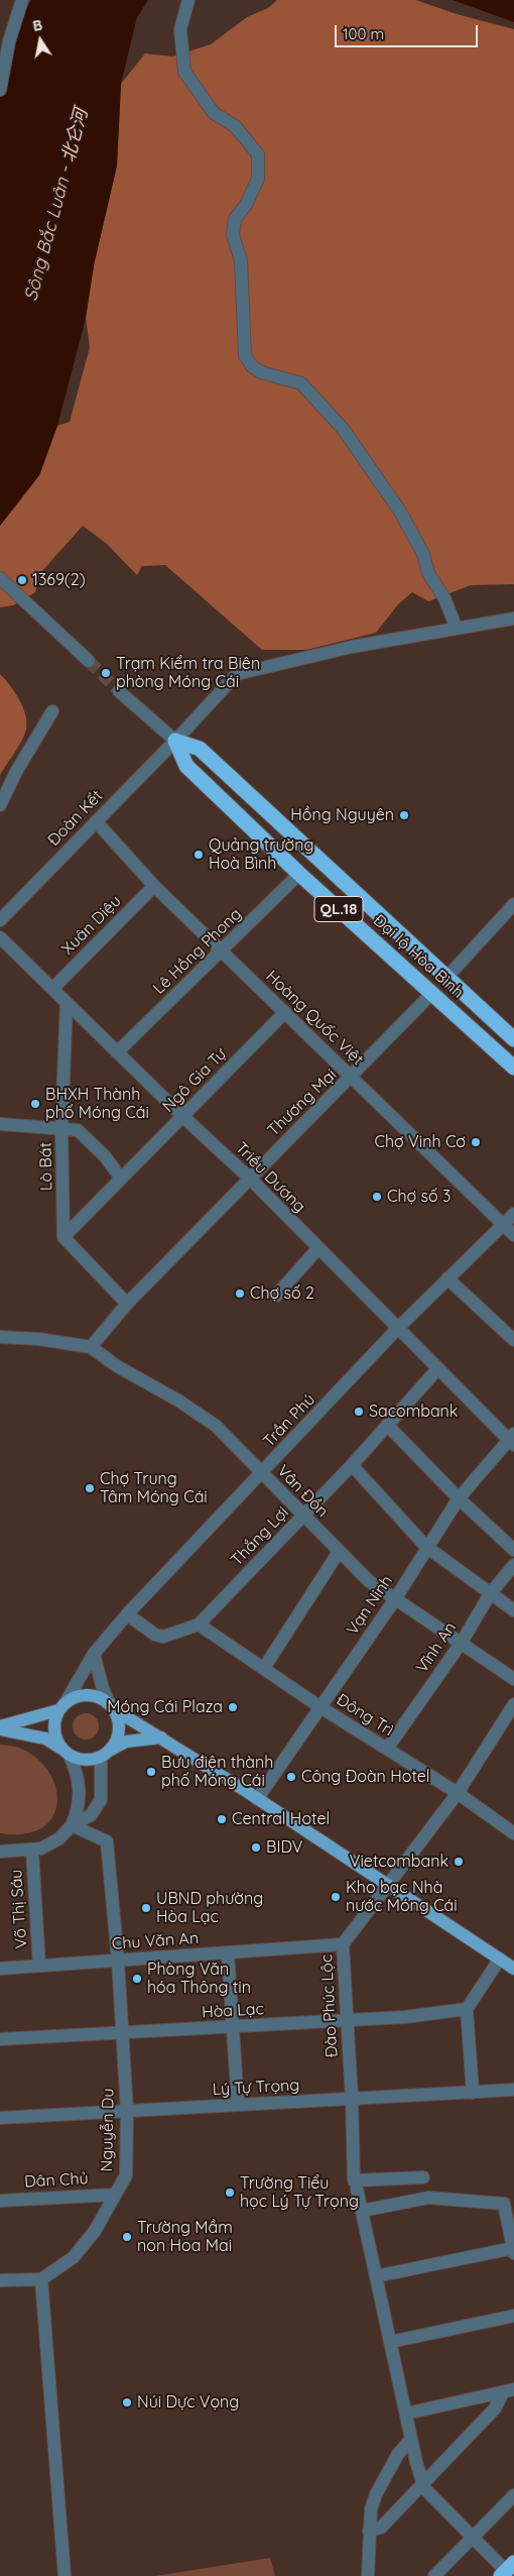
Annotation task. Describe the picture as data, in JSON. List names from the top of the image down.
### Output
{
  "streets": {
    "highway": ["QL.18", "Đại lộ Hòa Bình"],
    "street": [
      "Đoàn Kết",
      "Xuân Diệu",
      "Lê Hồng Phong",
      "Hoàng Quốc Việt",
      "Ngô Gia Tự",
      "Thương Mại",
      "Lò Bát",
      "Triều Dương",
      "Trần Phú",
      "Vân Đồn",
      "Thắng Lợi",
      "Vạn Ninh",
      "Vĩnh An",
      "Đông Trì",
      "Võ Thị Sáu",
      "Chu Văn An",
      "Đào Phúc Lộc",
      "Hòa Lạc",
      "Lý Tự Trọng",
      "Nguyễn Du",
      "Dân Chủ"
    ]
  },
  "crossings": [
    ["Đoàn Kết", "Đại lộ Hòa Bình"],
    ["Đoàn Kết", "Hoàng Quốc Việt"],
    ["Xuân Diệu", "Hoàng Quốc Việt"],
    ["Xuân Diệu", "Triều Dương"],
    ["Lê Hồng Phong", "Đại lộ Hòa Bình"],
    ["Lê Hồng Phong", "Hoàng Quốc Việt"],
    ["Lê Hồng Phong", "Triều Dương"],
    ["Đại lộ Hòa Bình", "Thương Mại"],
    ["Hoàng Quốc Việt", "Ngô Gia Tự"],
    ["Hoàng Quốc Việt", "Thương Mại"],
    ["Hoàng Quốc Việt", "Trần Phú"],
    ["Ngô Gia Tự", "Lò Bát"],
    ["Ngô Gia Tự", "Triều Dương"],
    ["Thương Mại", "Triều Dương"],
    ["Thương Mại", "Vân Đồn"],
    ["Lò Bát", "Triều Dương"],
    ["Triều Dương", "Trần Phú"],
    ["Triều Dương", "Thắng Lợi"],
    ["Triều Dương", "Vạn Ninh"],
    ["Trần Phú", "Vân Đồn"],
    ["Trần Phú", "Thắng Lợi"],
    ["Vân Đồn", "Thắng Lợi"],
    ["Vân Đồn", "Vạn Ninh"],
    ["Vân Đồn", "Vĩnh An"],
    ["Thắng Lợi", "Đông Trì"],
    ["Vạn Ninh", "Đông Trì"],
    ["Vĩnh An", "Đông Trì"],
    ["Đông Trì", "Đào Phúc Lộc"],
    ["Võ Thị Sáu", "Chu Văn An"],
    ["Chu Văn An", "Đào Phúc Lộc"],
    ["Chu Văn An", "Nguyễn Du"],
    ["Đào Phúc Lộc", "Hòa Lạc"],
    ["Đào Phúc Lộc", "Lý Tự Trọng"],
    ["Hòa Lạc", "Nguyễn Du"],
    ["Lý Tự Trọng", "Nguyễn Du"],
    ["Nguyễn Du", "Dân Chủ"]
  ],
  "water": ["Sông Bắc Luân - 北仑河"],
  "places": [
    "1369(2)",
    "Trạm Kiểm tra Biên phòng Móng Cái",
    "Hồng Nguyên",
    "Quảng trường Hoà Bình",
    "BHXH Thành phố Móng Cái",
    "Chợ Vinh Cơ",
    "Chợ số 3",
    "Chợ số 2",
    "Sacombank",
    "Chợ Trung Tâm Móng Cái",
    "Móng Cái Plaza",
    "Bưu điện thành phố Móng Cái",
    "Công Đoàn Hotel",
    "Central Hotel",
    "BIDV",
    "Vietcombank",
    "Kho bạc Nhà nước Móng Cái",
    "UBND phường Hòa Lạc",
    "Phòng Văn hóa Thông tin",
    "Trường Tiểu học Lý Tự Trọng",
    "Trường Mầm non Hoa Mai",
    "Núi Dực Vọng"
  ],
  "scale_bar": "100 m",
  "north": "top"
}
